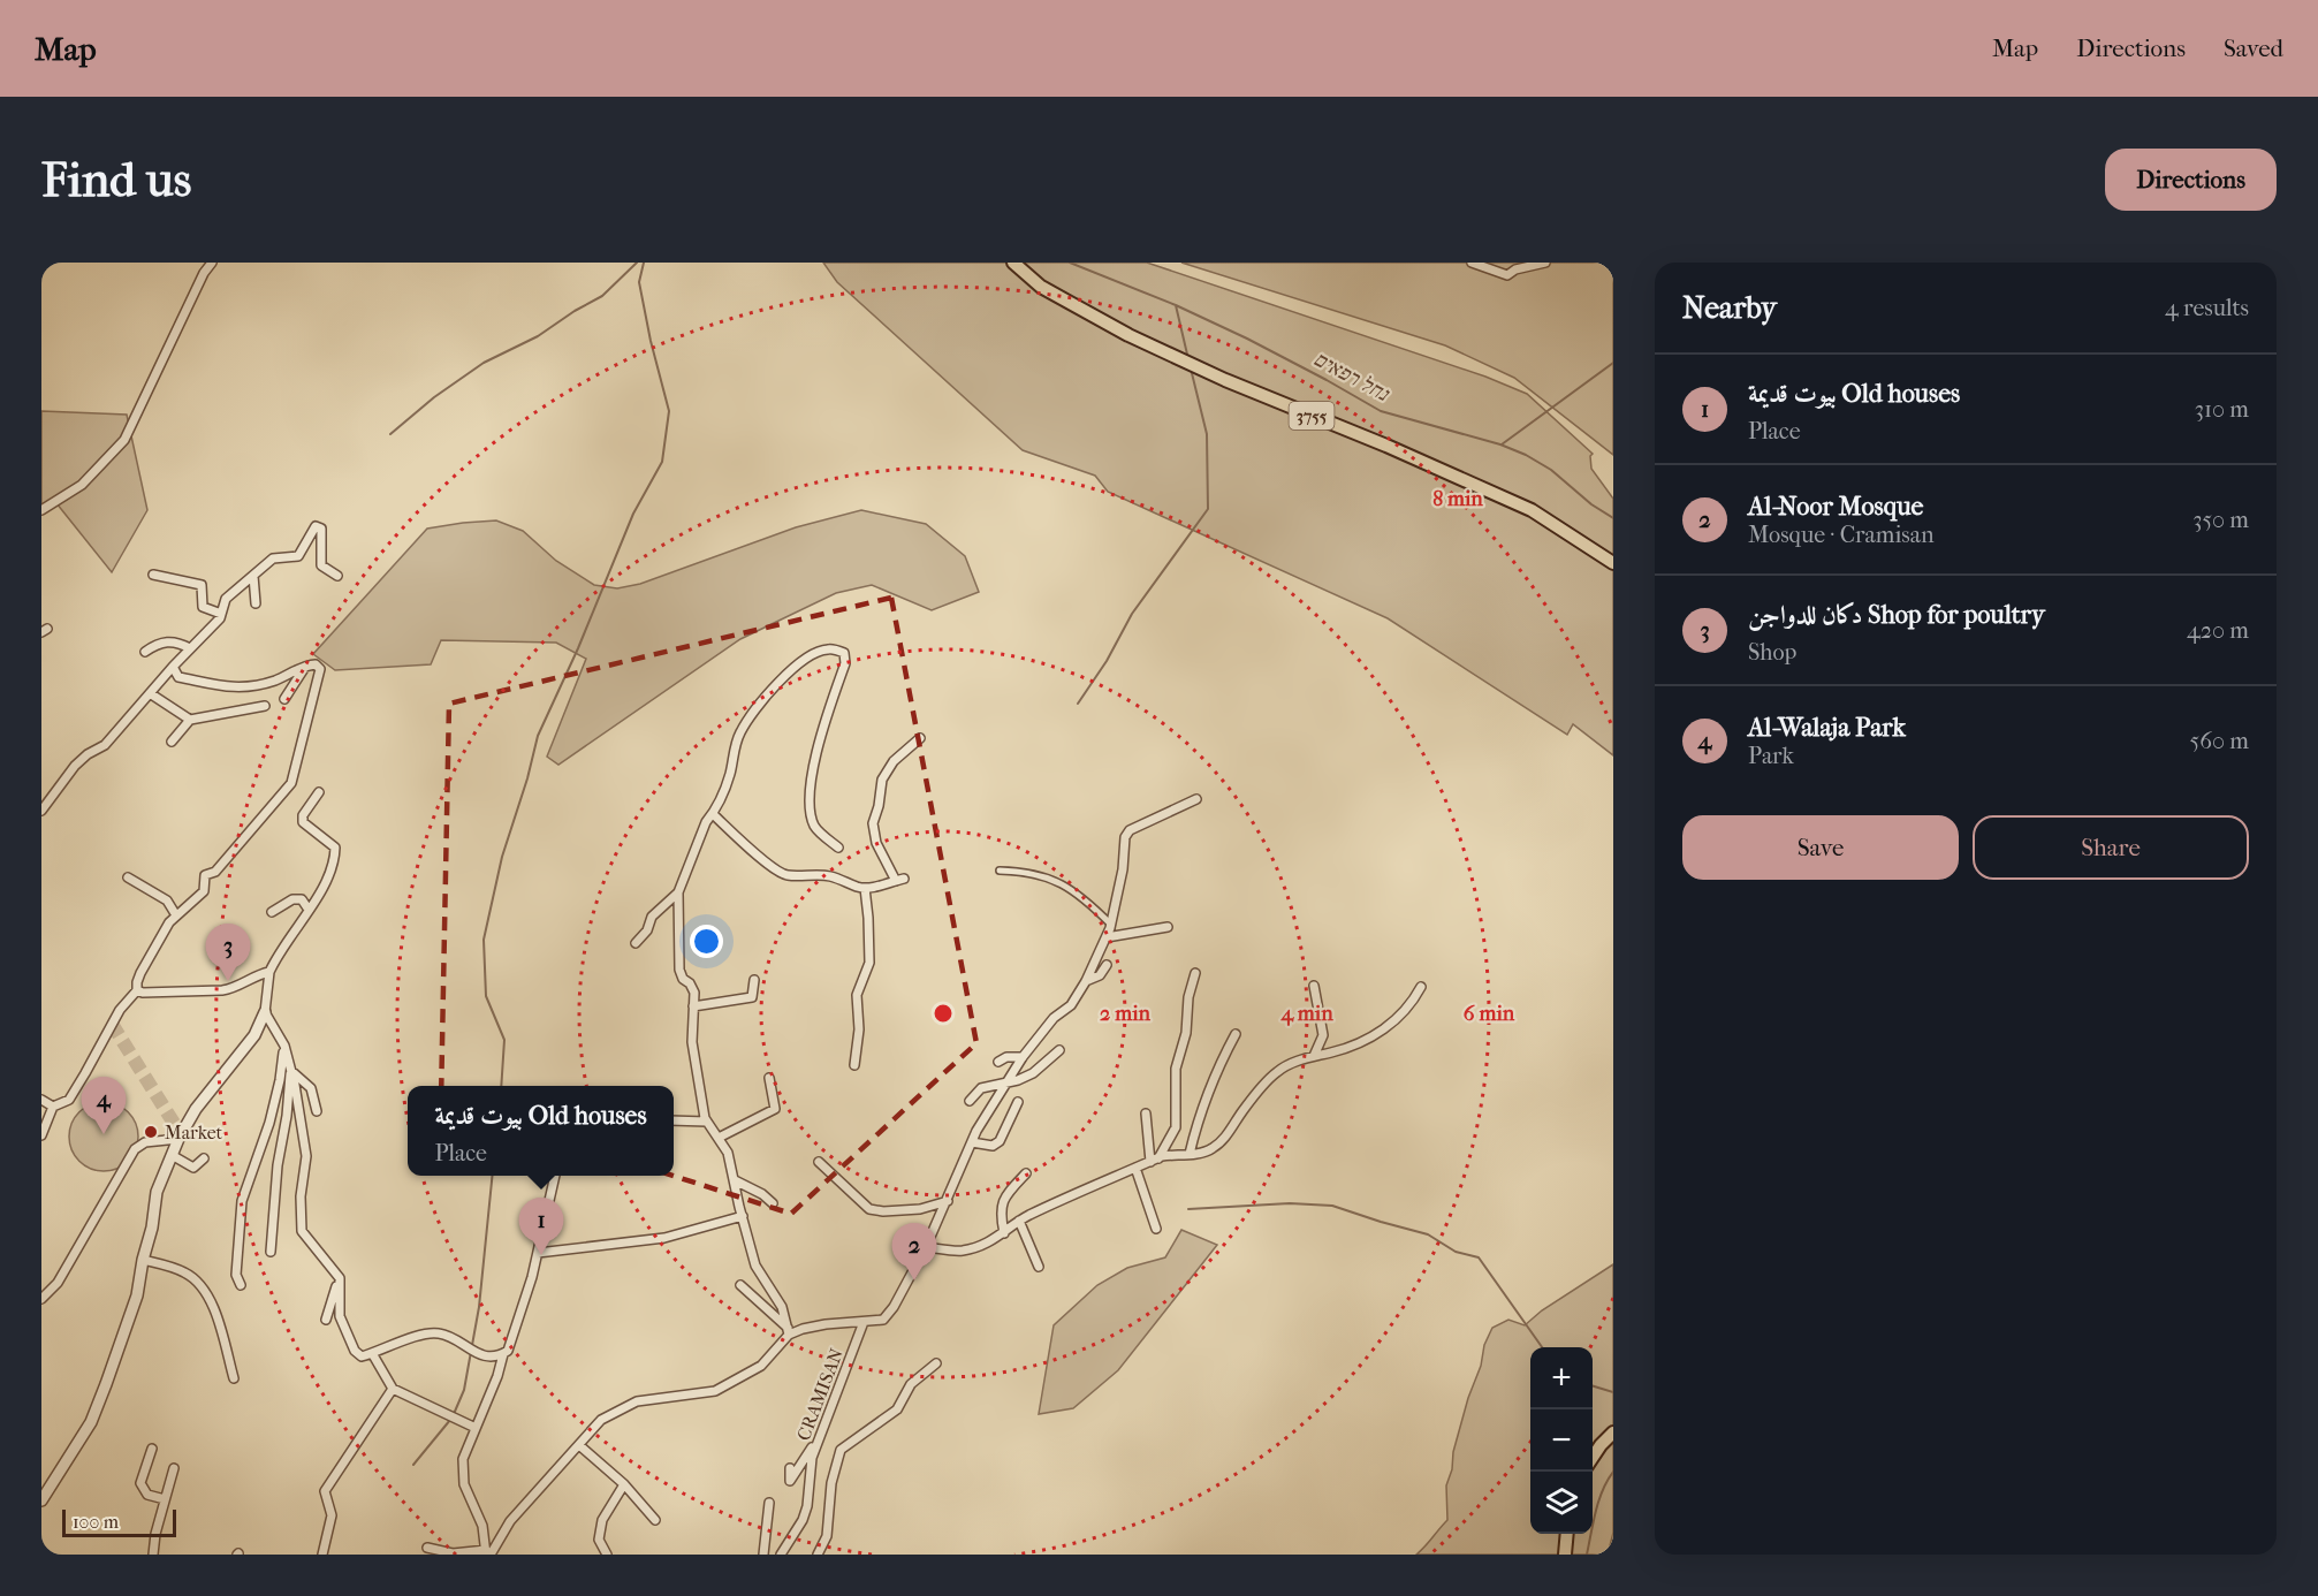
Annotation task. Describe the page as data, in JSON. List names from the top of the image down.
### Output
{
  "streets": {
    "main road": ["3755"],
    "street": ["CRAMISAN"]
  },
  "water": ["נחל רפאים"],
  "places": ["Market"],
  "scale_bar": "100 m",
  "page": {
    "header": "Map",
    "nav": ["Map", "Directions", "Saved"],
    "buttons": [
      "Directions",
      ["Save", "Share"]
    ],
    "title": "Find us",
    "heading": ["Nearby", "4 results"],
    "list": [
      {
        "mark": "1",
        "name": "بيوت قديمة Old houses",
        "note": "Place",
        "value": "310 m"
      },
      {
        "mark": "2",
        "name": "Al-Noor Mosque",
        "note": "Mosque · Cramisan",
        "value": "350 m"
      },
      {
        "mark": "3",
        "name": "دكان للدواجن Shop for poultry",
        "note": "Shop",
        "value": "420 m"
      },
      {
        "mark": "4",
        "name": "Al-Walaja Park",
        "note": "Park",
        "value": "560 m"
      }
    ],
    "pins": [
      "3",
      "4",
      "1",
      "2"
    ],
    "popup": ["بيوت قديمة Old houses", "Place"],
    "map_buttons": ["+", "−"],
    "scale": "100 m"
  },
  "rings": [
    "8 min",
    "2 min",
    "4 min",
    "6 min"
  ]
}
